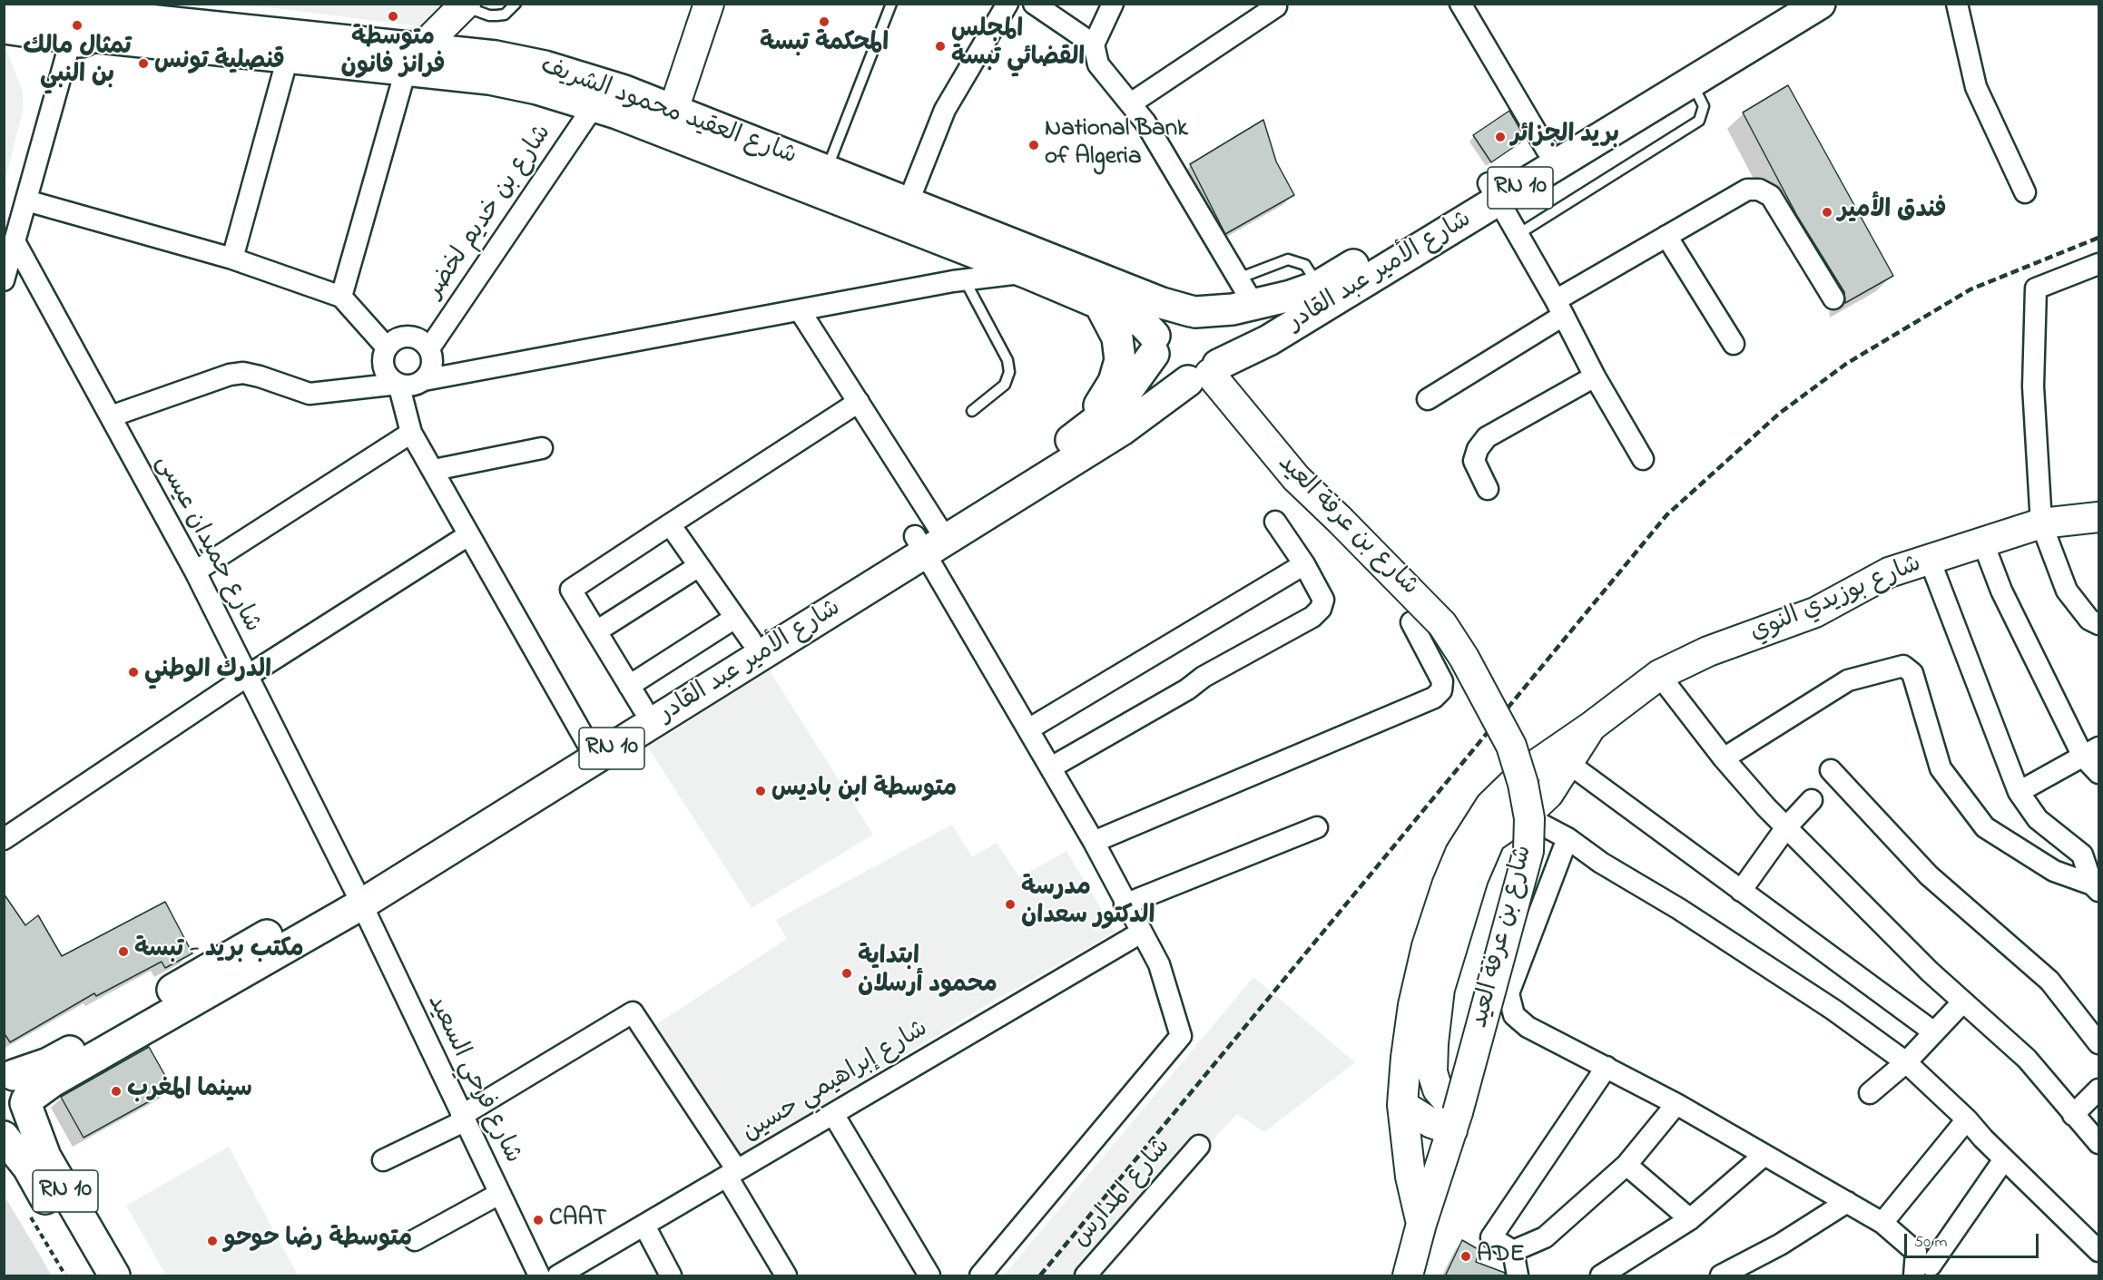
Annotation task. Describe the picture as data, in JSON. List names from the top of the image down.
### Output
{
  "streets": {
    "main road": ["شارع العقيد محمود الشريف", "RN 10", "شارع الأمير عبد القادر"],
    "street": [
      "شارع بن خديم لخضر",
      "شارع بن عرفة العيد",
      "شارع حميدان عيسى",
      "شارع بوزيدي النوي",
      "شارع فرحي السعيد",
      "شارع إبراهيمي حسين",
      "شارع المدارس"
    ]
  },
  "crossings": [
    ["شارع العقيد محمود الشريف", "شارع بن خديم لخضر"],
    ["شارع العقيد محمود الشريف", "شارع الأمير عبد القادر"],
    ["شارع العقيد محمود الشريف", "شارع بن عرفة العيد"],
    ["RN 10", "شارع الأمير عبد القادر"],
    ["شارع الأمير عبد القادر", "شارع بن عرفة العيد"],
    ["شارع الأمير عبد القادر", "شارع حميدان عيسى"],
    ["شارع الأمير عبد القادر", "شارع فرحي السعيد"],
    ["شارع بن عرفة العيد", "شارع بوزيدي النوي"],
    ["شارع حميدان عيسى", "شارع فرحي السعيد"]
  ],
  "places": [
    "متوسطة فرانز فانون",
    "المحكمة تبسة",
    "تمثال مالك بن النبي",
    "المجلس القضائي تبسة",
    "قنصلية تونس",
    "بريد الجزائر",
    "National Bank of Algeria",
    "فندق الأمير",
    "الدرك الوطني",
    "متوسطة ابن باديس",
    "مدرسة الدكتور سعدان",
    "مكتب بريد - تبسة",
    "ابتداية محمود أرسلان",
    "سينما المغرب",
    "CAAT",
    "متوسطة رضا حوحو",
    "ADE"
  ],
  "scale_bar": "50 m"
}
